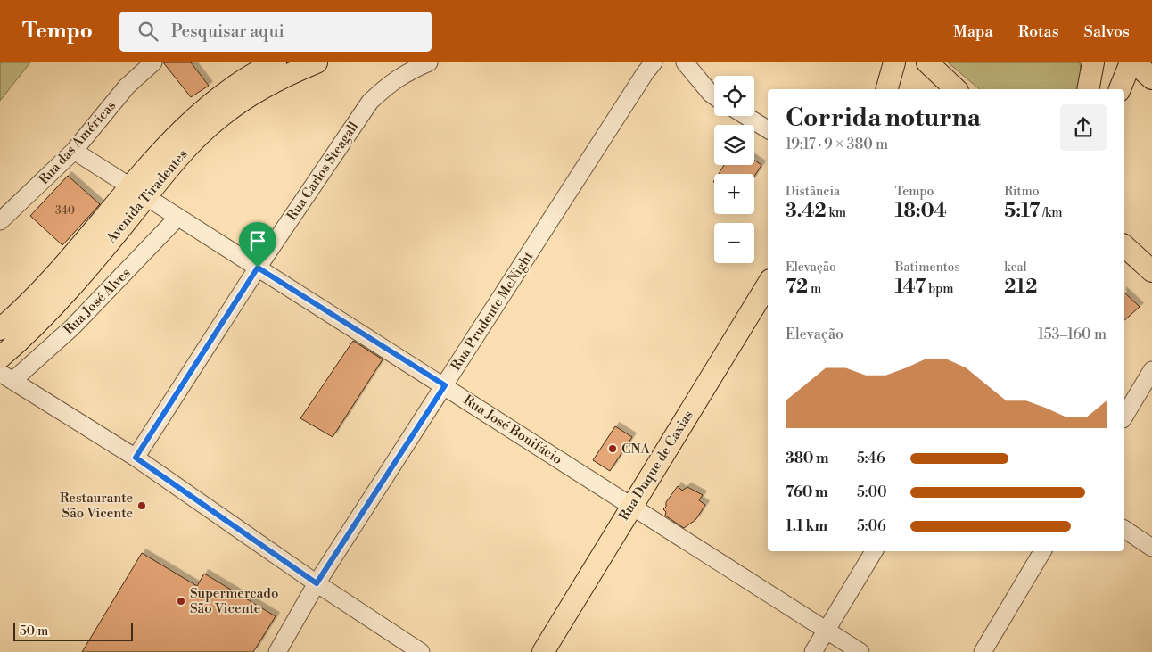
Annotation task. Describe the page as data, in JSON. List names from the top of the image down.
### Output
{
  "streets": {
    "main road": ["Avenida Tiradentes", "Rua Duque de Caxias"],
    "street": [
      "Rua das Américas",
      "Rua Carlos Steagall",
      "Rua José Alves",
      "Rua Prudente McNight",
      "Rua José Bonifácio"
    ]
  },
  "crossings": [
    ["Rua das Américas", "Rua José Bonifácio"],
    ["Rua Carlos Steagall", "Rua José Bonifácio"],
    ["Avenida Tiradentes", "Rua José Bonifácio"],
    ["Rua José Alves", "Rua José Bonifácio"],
    ["Rua Prudente McNight", "Rua José Bonifácio"],
    ["Rua José Bonifácio", "Rua Duque de Caxias"]
  ],
  "places": ["CNA", "Restaurante São Vicente", "Supermercado São Vicente"],
  "house_numbers": ["340"],
  "scale_bar": "50 m",
  "page": {
    "header": "Tempo",
    "search": "Pesquisar aqui",
    "nav": ["Mapa", "Rotas", "Salvos"],
    "map_buttons": ["+", "−"],
    "heading": ["Corrida noturna", "19:17 · 9 × 380 m"],
    "stats": [
      ["Distância", "3.42 km"],
      ["Tempo", "18:04"],
      ["Ritmo", "5:17 /km"],
      ["Elevação", "72 m"],
      ["Batimentos", "147 bpm"],
      ["kcal", "212"]
    ],
    "chart": ["Elevação", "153–160 m"],
    "list": [
      {
        "name": "380 m",
        "note": "5:46"
      },
      {
        "name": "760 m",
        "note": "5:00"
      },
      {
        "name": "1.1 km",
        "note": "5:06"
      }
    ],
    "scale": "50 m"
  }
}
